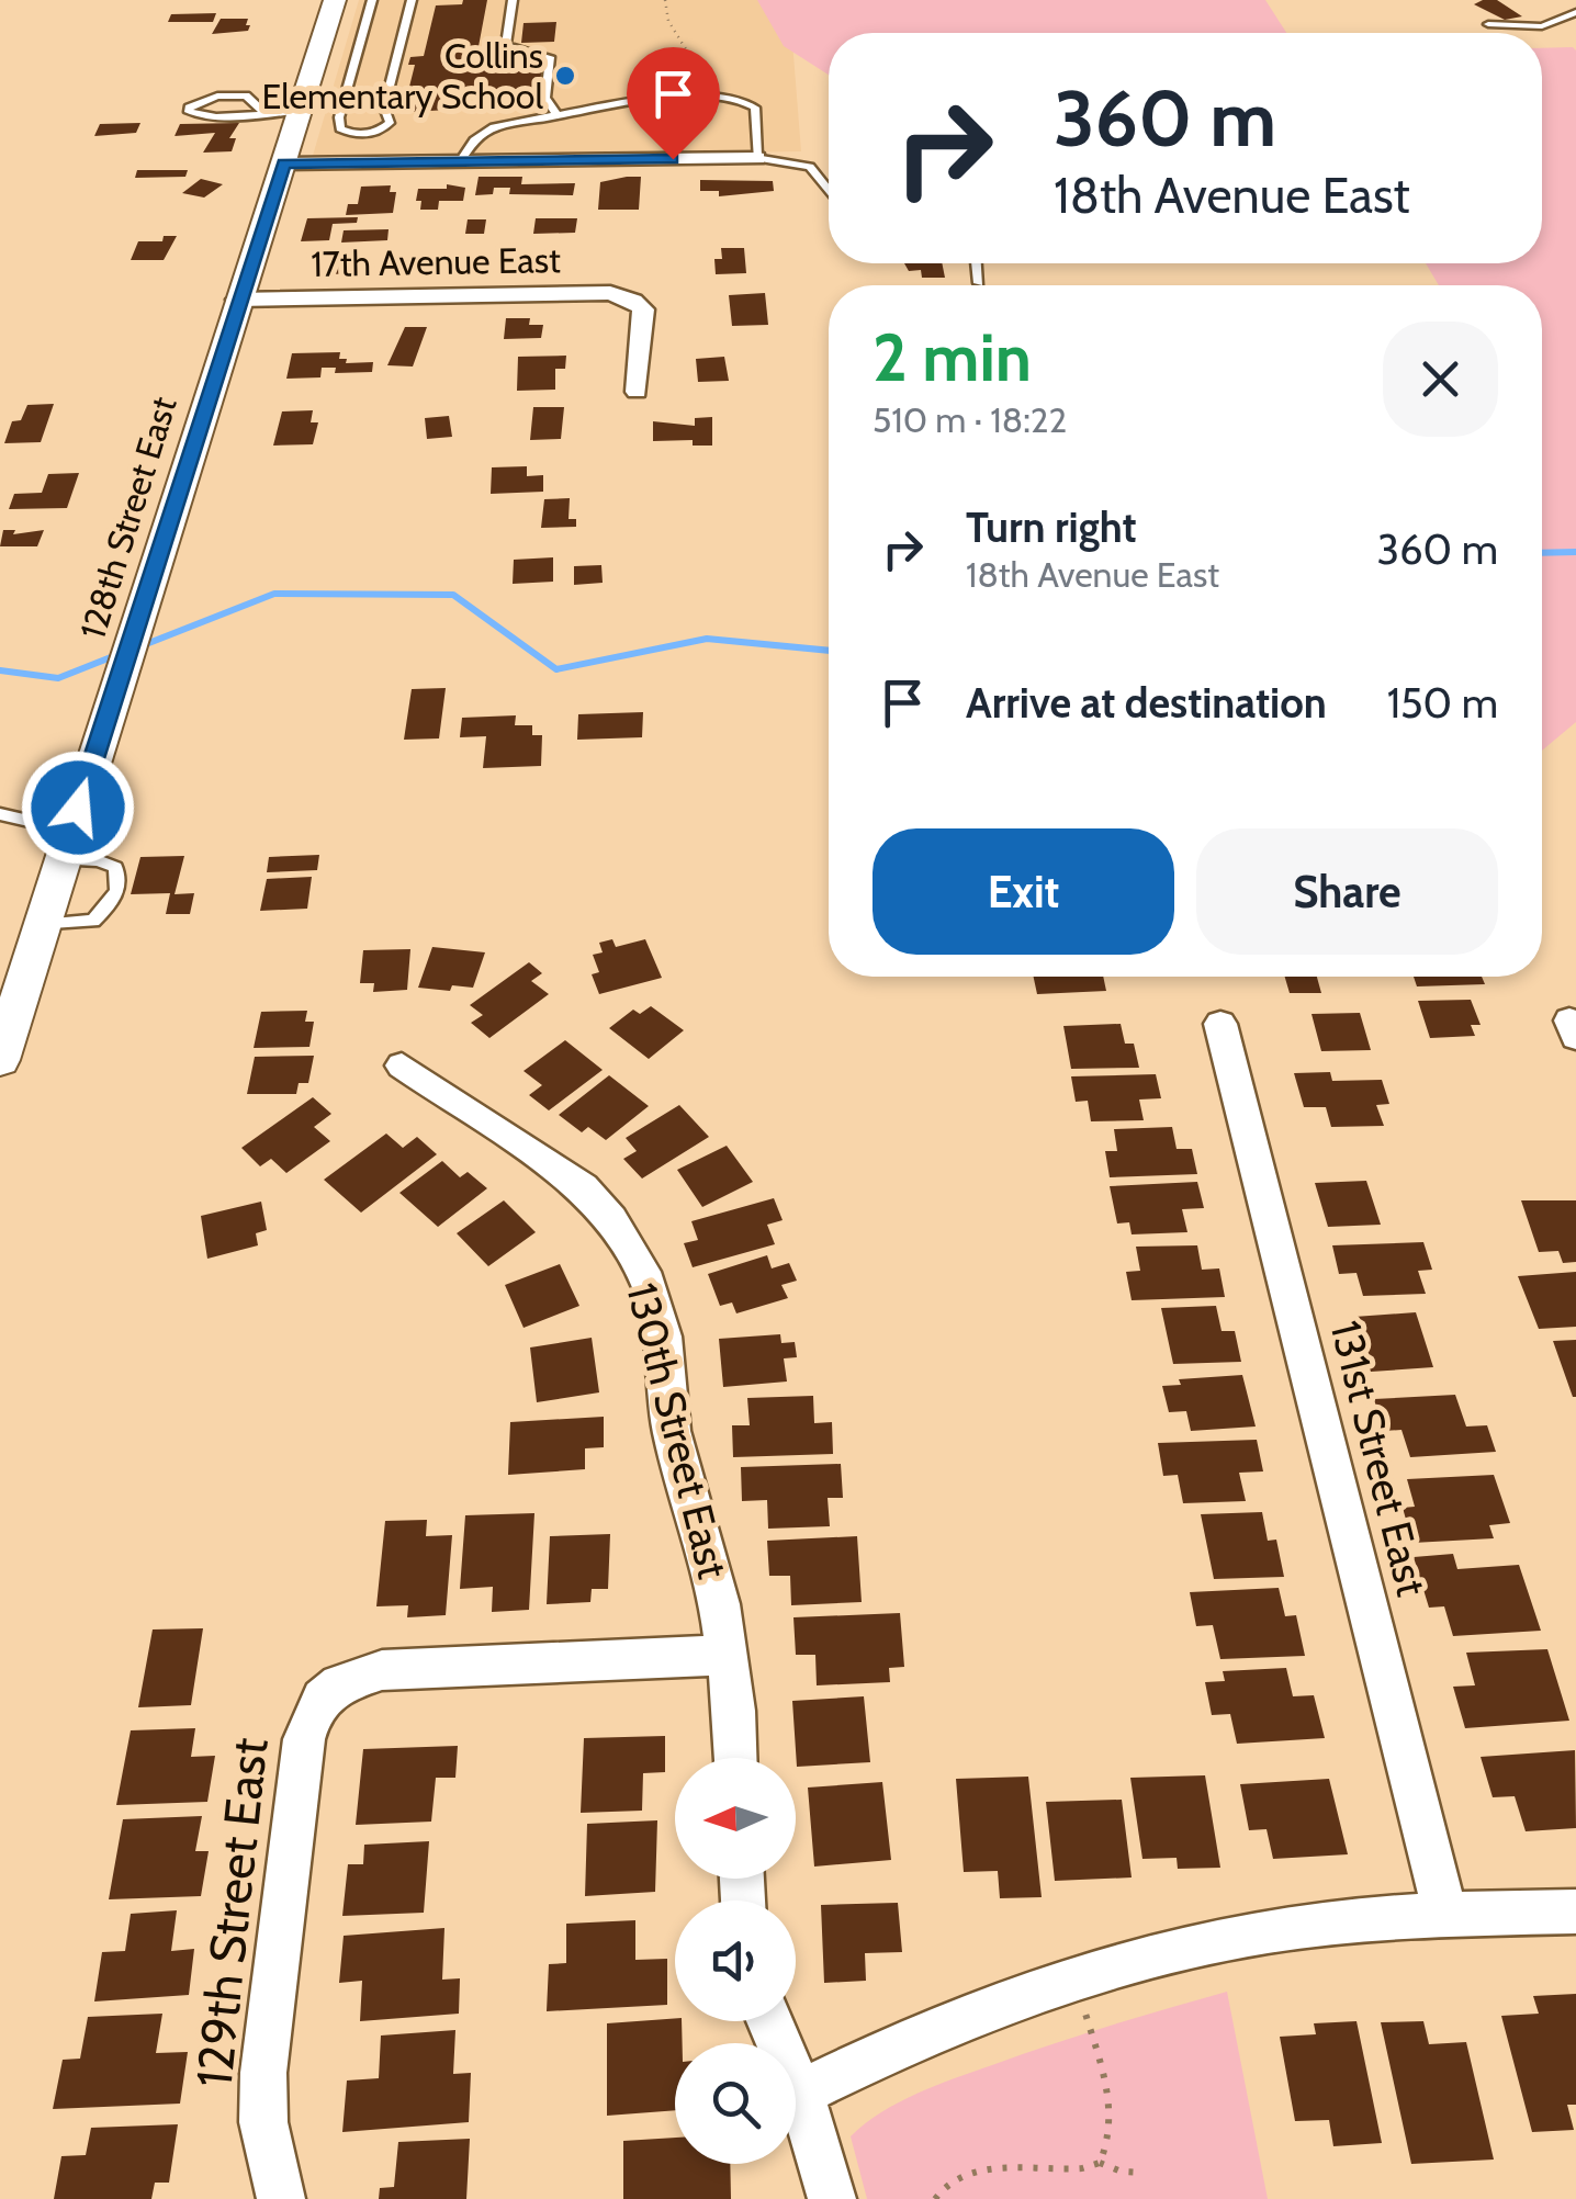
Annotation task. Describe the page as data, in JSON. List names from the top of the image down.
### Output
{
  "streets": {
    "street": [
      "17th Avenue East",
      "128th Street East",
      "130th Street East",
      "131st Street East",
      "129th Street East"
    ]
  },
  "crossings": [
    ["17th Avenue East", "128th Street East"],
    ["130th Street East", "129th Street East"]
  ],
  "places": ["Collins Elementary School"],
  "north": "left",
  "page": {
    "turn": ["360 m", "18th Avenue East"],
    "heading": ["2 min", "510 m · 18:22"],
    "list": [
      {
        "name": "Turn right",
        "note": "18th Avenue East",
        "value": "360 m"
      },
      {
        "name": "Arrive at destination",
        "value": "150 m"
      }
    ],
    "buttons": ["Exit", "Share"]
  }
}
